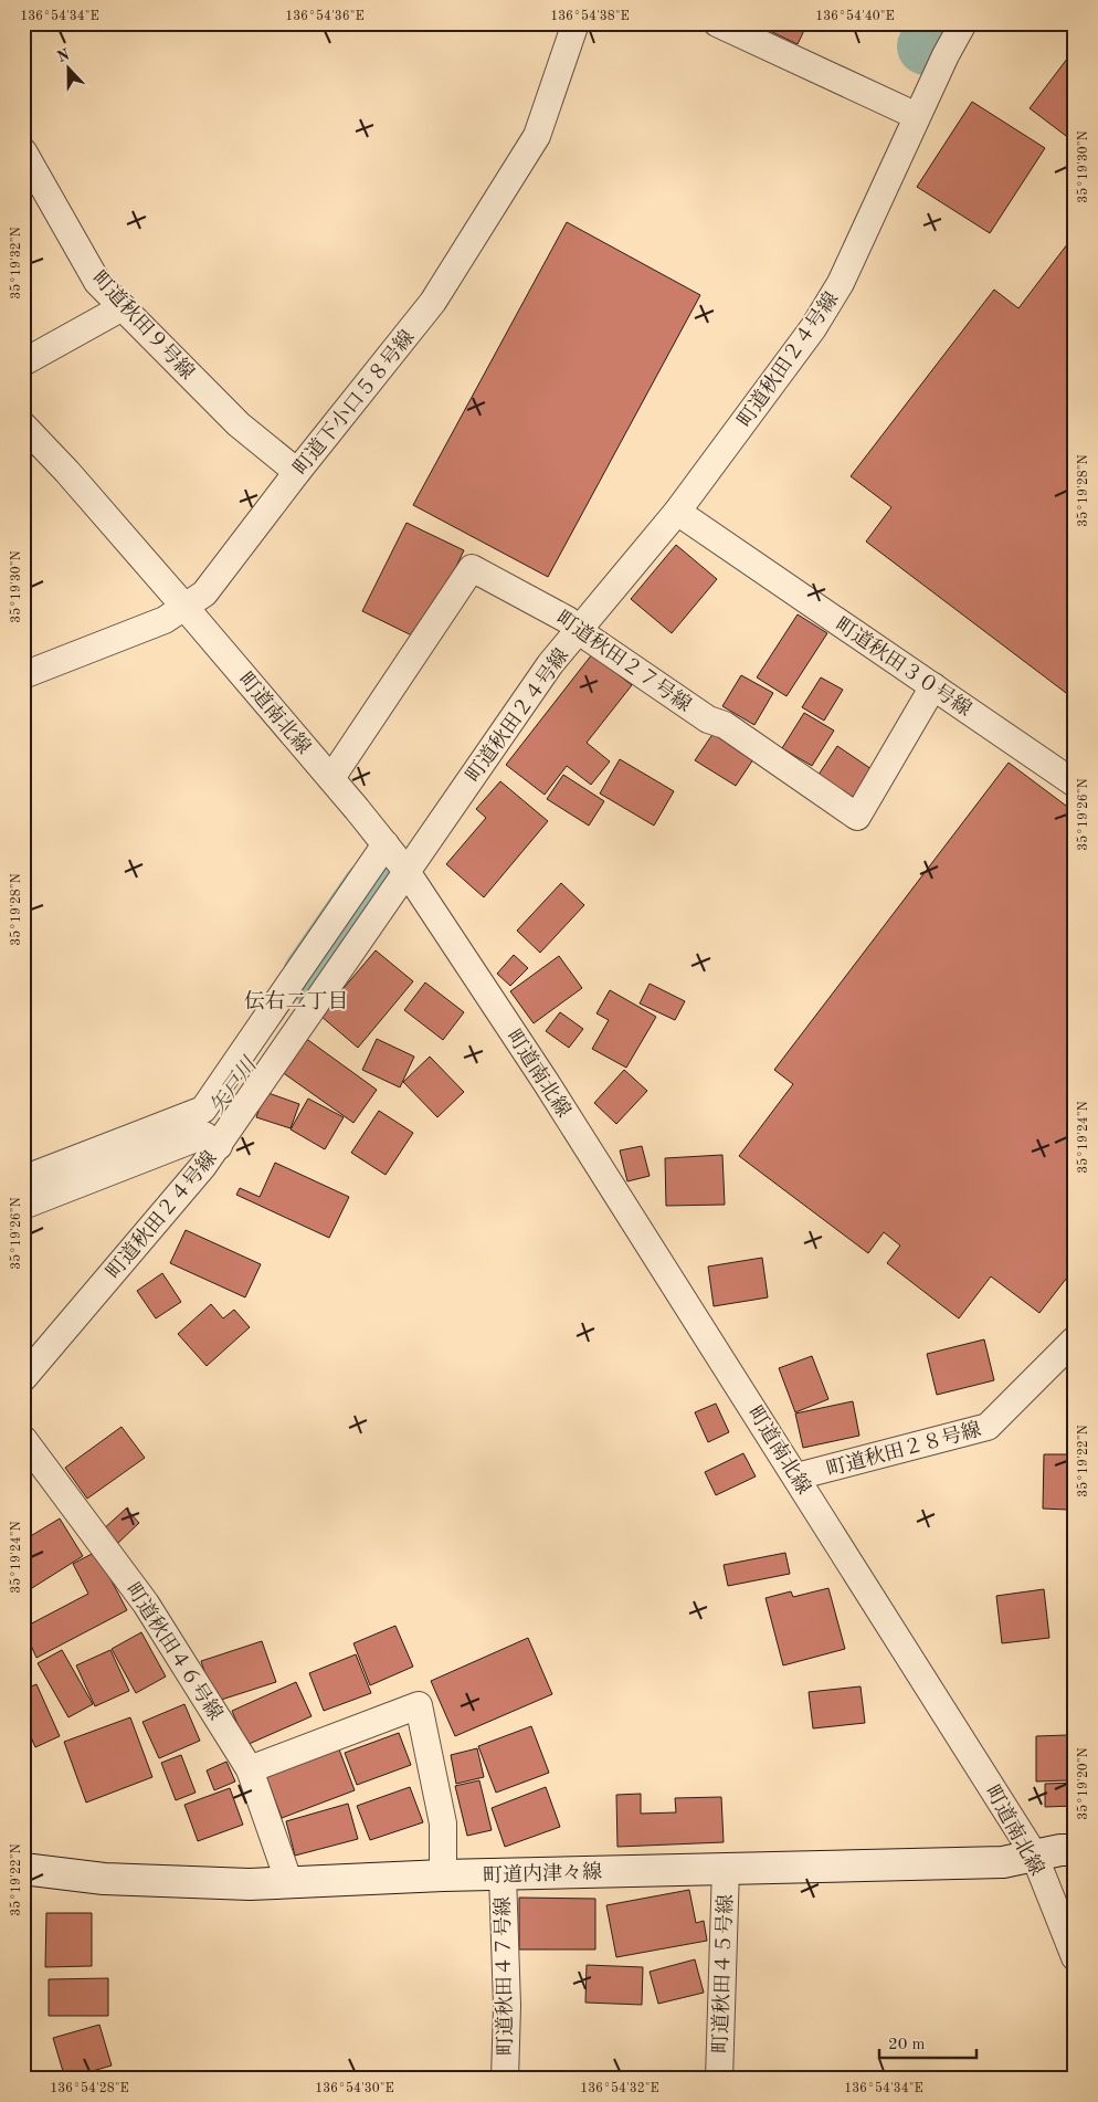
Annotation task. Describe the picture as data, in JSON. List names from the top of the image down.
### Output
{
  "streets": {
    "street": [
      "町道秋田９号線",
      "町道秋田２４号線",
      "町道下小口５８号線",
      "町道秋田２７号線",
      "町道秋田３０号線",
      "町道南北線",
      "町道秋田２８号線",
      "町道秋田４６号線",
      "町道内津々線",
      "町道秋田４５号線",
      "町道秋田４７号線"
    ]
  },
  "crossings": [
    ["町道秋田９号線", "町道下小口５８号線"],
    ["町道秋田２４号線", "町道秋田２７号線"],
    ["町道秋田２４号線", "町道秋田３０号線"],
    ["町道秋田２４号線", "町道南北線"],
    ["町道下小口５８号線", "町道南北線"],
    ["町道秋田２７号線", "町道秋田３０号線"],
    ["町道秋田２７号線", "町道南北線"],
    ["町道南北線", "町道秋田２８号線"],
    ["町道南北線", "町道内津々線"],
    ["町道秋田４６号線", "町道内津々線"],
    ["町道内津々線", "町道秋田４５号線"],
    ["町道内津々線", "町道秋田４７号線"]
  ],
  "districts": ["伝右二丁目"],
  "water": ["矢戸川"],
  "scale_bar": "20 m",
  "north": "top",
  "coordinates": [
    "136°54'34\"E",
    "136°54'36\"E",
    "136°54'38\"E",
    "136°54'40\"E",
    "35°19'30\"N",
    "35°19'32\"N",
    "35°19'28\"N",
    "35°19'26\"N",
    "35°19'24\"N",
    "35°19'22\"N",
    "35°19'20\"N",
    "136°54'28\"E",
    "136°54'30\"E",
    "136°54'32\"E"
  ]
}
